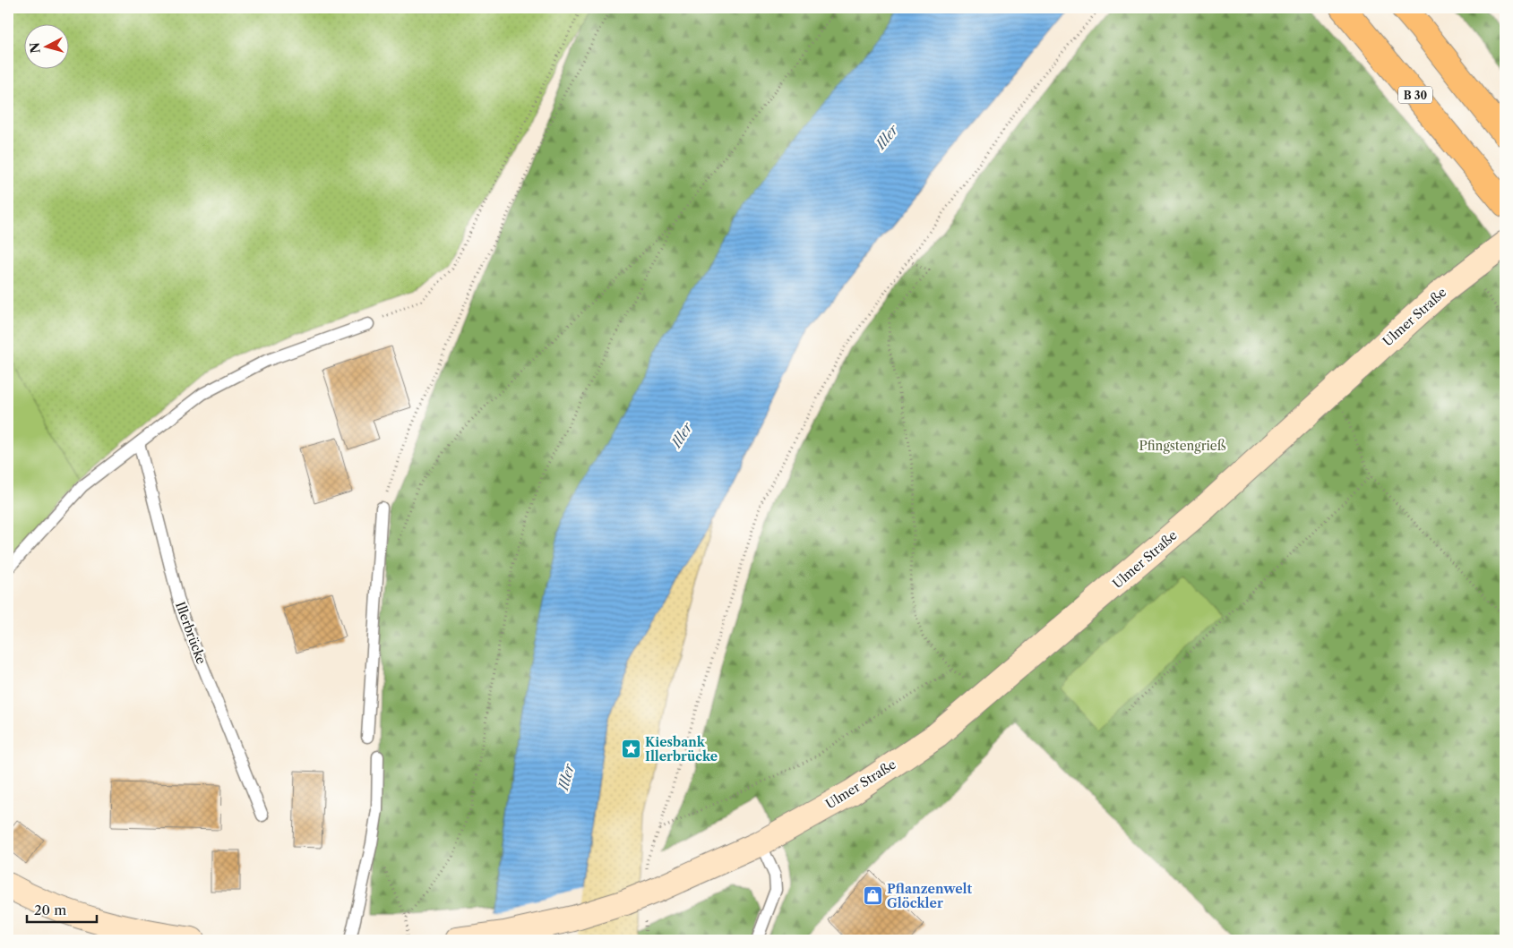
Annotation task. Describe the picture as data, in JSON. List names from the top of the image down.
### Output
{
  "streets": {
    "highway": ["B 30"],
    "main road": ["Ulmer Straße"],
    "lane": ["Illerbrücke"]
  },
  "water": ["Iller"],
  "parks": ["Pfingstengrieß"],
  "places": {
    "place": ["Kiesbank Illerbrücke"],
    "shop": ["Pflanzenwelt Glöckler"]
  },
  "scale_bar": "20 m",
  "north": "left"
}
